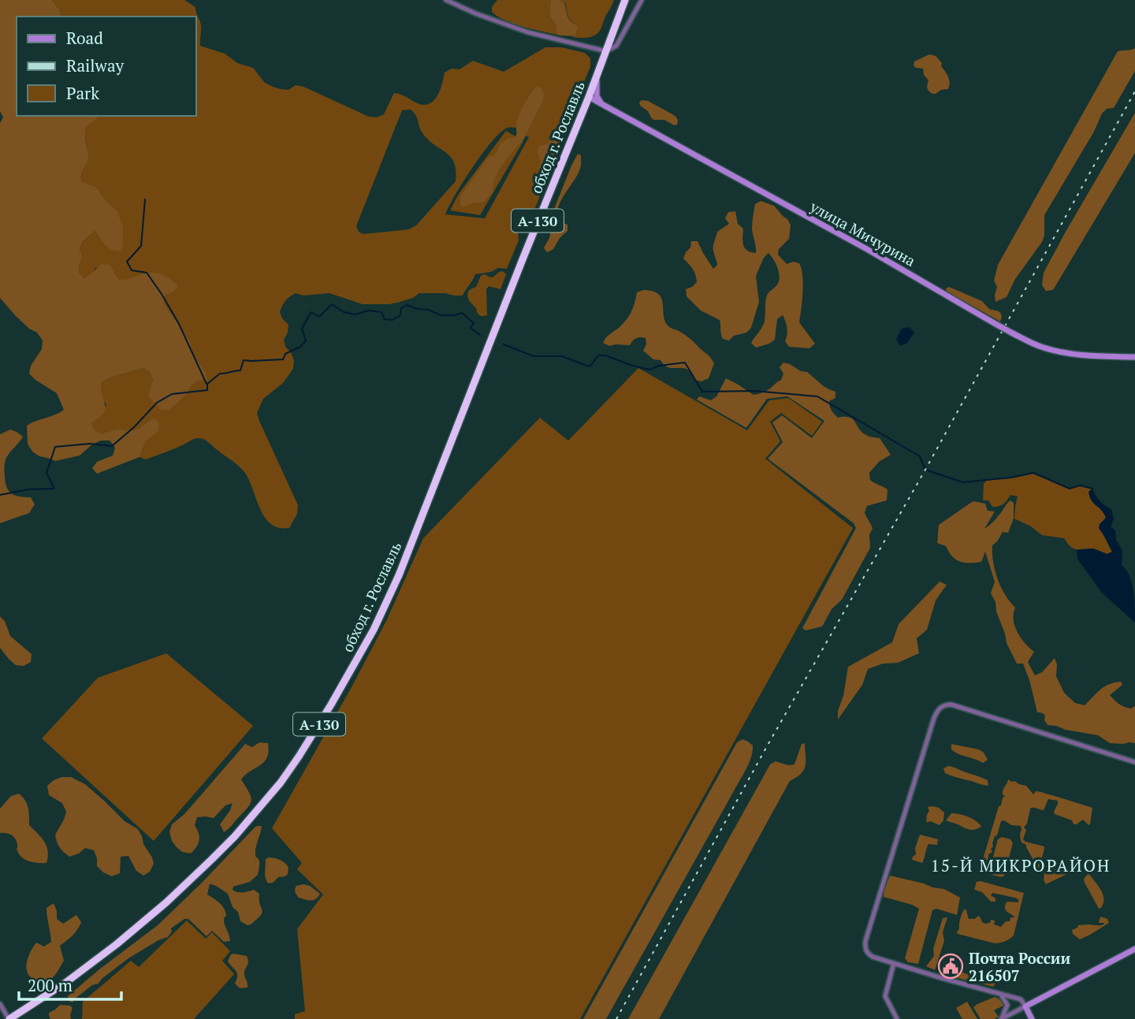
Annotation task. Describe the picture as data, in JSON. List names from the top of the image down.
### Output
{
  "streets": {
    "highway": ["обход г. Рославль", "А-130"],
    "main road": ["улица Мичурина"]
  },
  "crossings": [
    ["обход г. Рославль", "А-130"],
    ["обход г. Рославль", "улица Мичурина"]
  ],
  "districts": ["15-Й МИКРОРАЙОН"],
  "places": {
    "public building": ["Почта России 216507"]
  },
  "legend": ["Road", "Railway", "Park"],
  "scale_bar": "200 m"
}
